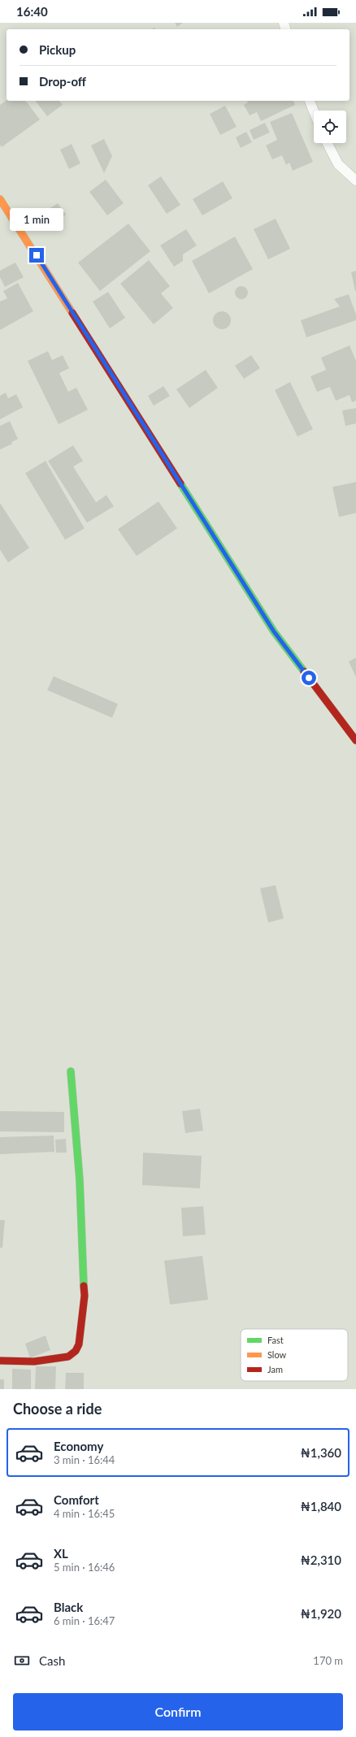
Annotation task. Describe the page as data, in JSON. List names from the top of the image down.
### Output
{
  "legend": ["Fast", "Slow", "Jam"],
  "page": {
    "status": "16:40",
    "banner": ["Pickup", "Drop-off"],
    "bubble": "1 min",
    "heading": "Choose a ride",
    "list": [
      {
        "name": "Economy",
        "note": "3 min · 16:44",
        "value": "₦1,360"
      },
      {
        "name": "Comfort",
        "note": "4 min · 16:45",
        "value": "₦1,840"
      },
      {
        "name": "XL",
        "note": "5 min · 16:46",
        "value": "₦2,310"
      },
      {
        "name": "Black",
        "note": "6 min · 16:47",
        "value": "₦1,920"
      }
    ],
    "pay": ["Cash", "170 m"],
    "buttons": "Confirm"
  }
}
